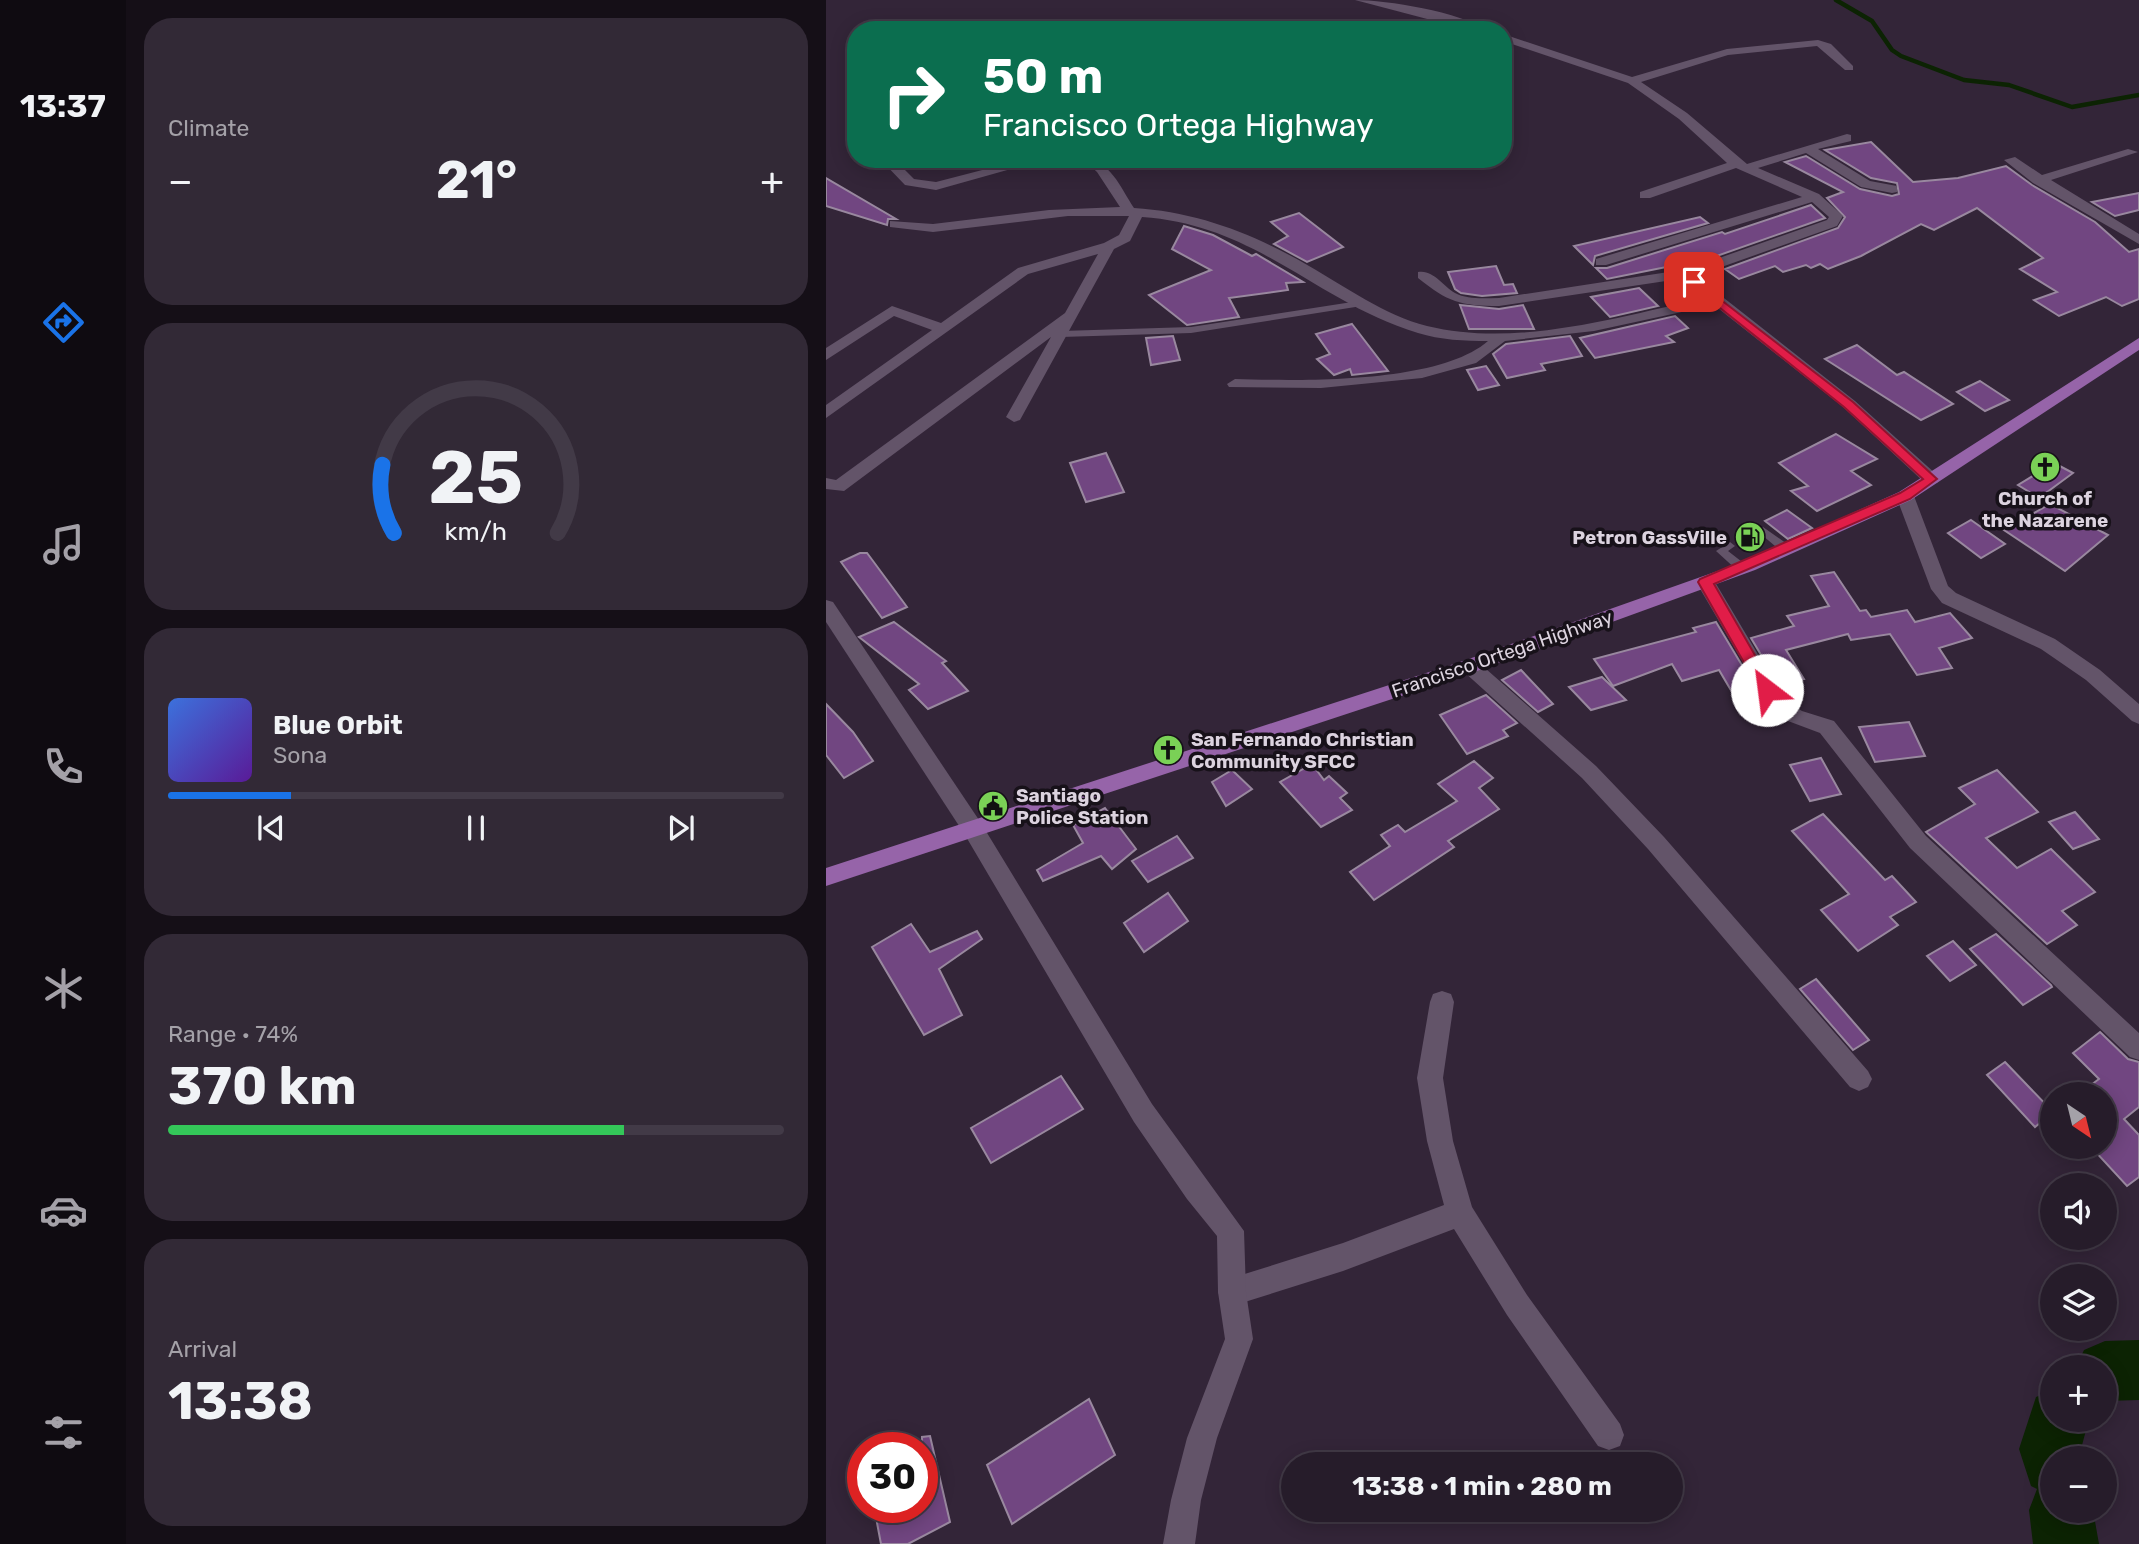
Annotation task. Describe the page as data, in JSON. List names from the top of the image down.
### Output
{
  "streets": {
    "main road": ["Francisco Ortega Highway"]
  },
  "places": {
    "church": ["Church of the Nazarene", "San Fernando Christian Community SFCC"],
    "fuel station": ["Petron GassVille"],
    "public building": ["Santiago Police Station"]
  },
  "north": "bottom right",
  "page": {
    "tabs": "13:37",
    "tile": [
      "Climate",
      ["Range · 74%", "370 km"],
      ["Arrival", "13:38"]
    ],
    "turn": ["50 m", "Francisco Ortega Highway"],
    "heat": ["−", "21°", "+"],
    "song": ["Blue Orbit", "Sona"],
    "map_buttons": ["+", "−"],
    "limit": "30",
    "trip": "13:38 · 1 min · 280 m",
    "gauge": ["25", "km/h"]
  }
}
